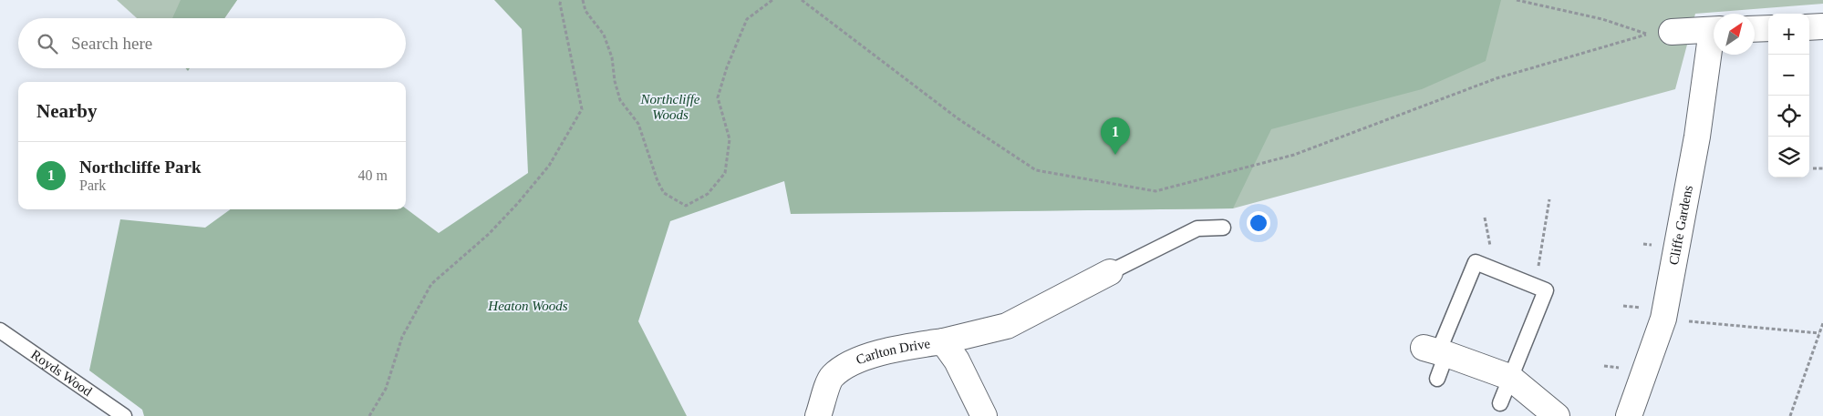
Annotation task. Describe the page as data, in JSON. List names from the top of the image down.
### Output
{
  "streets": {
    "street": ["Cliffe Gardens", "Carlton Drive"],
    "lane": ["Royds Wood"]
  },
  "parks": ["Northcliffe Woods", "Heaton Woods"],
  "north": "top right",
  "page": {
    "map_buttons": ["+", "−"],
    "search": "Search here",
    "heading": "Nearby",
    "pins": "1",
    "list": [
      {
        "mark": "1",
        "name": "Northcliffe Park",
        "note": "Park",
        "value": "40 m"
      }
    ]
  }
}
